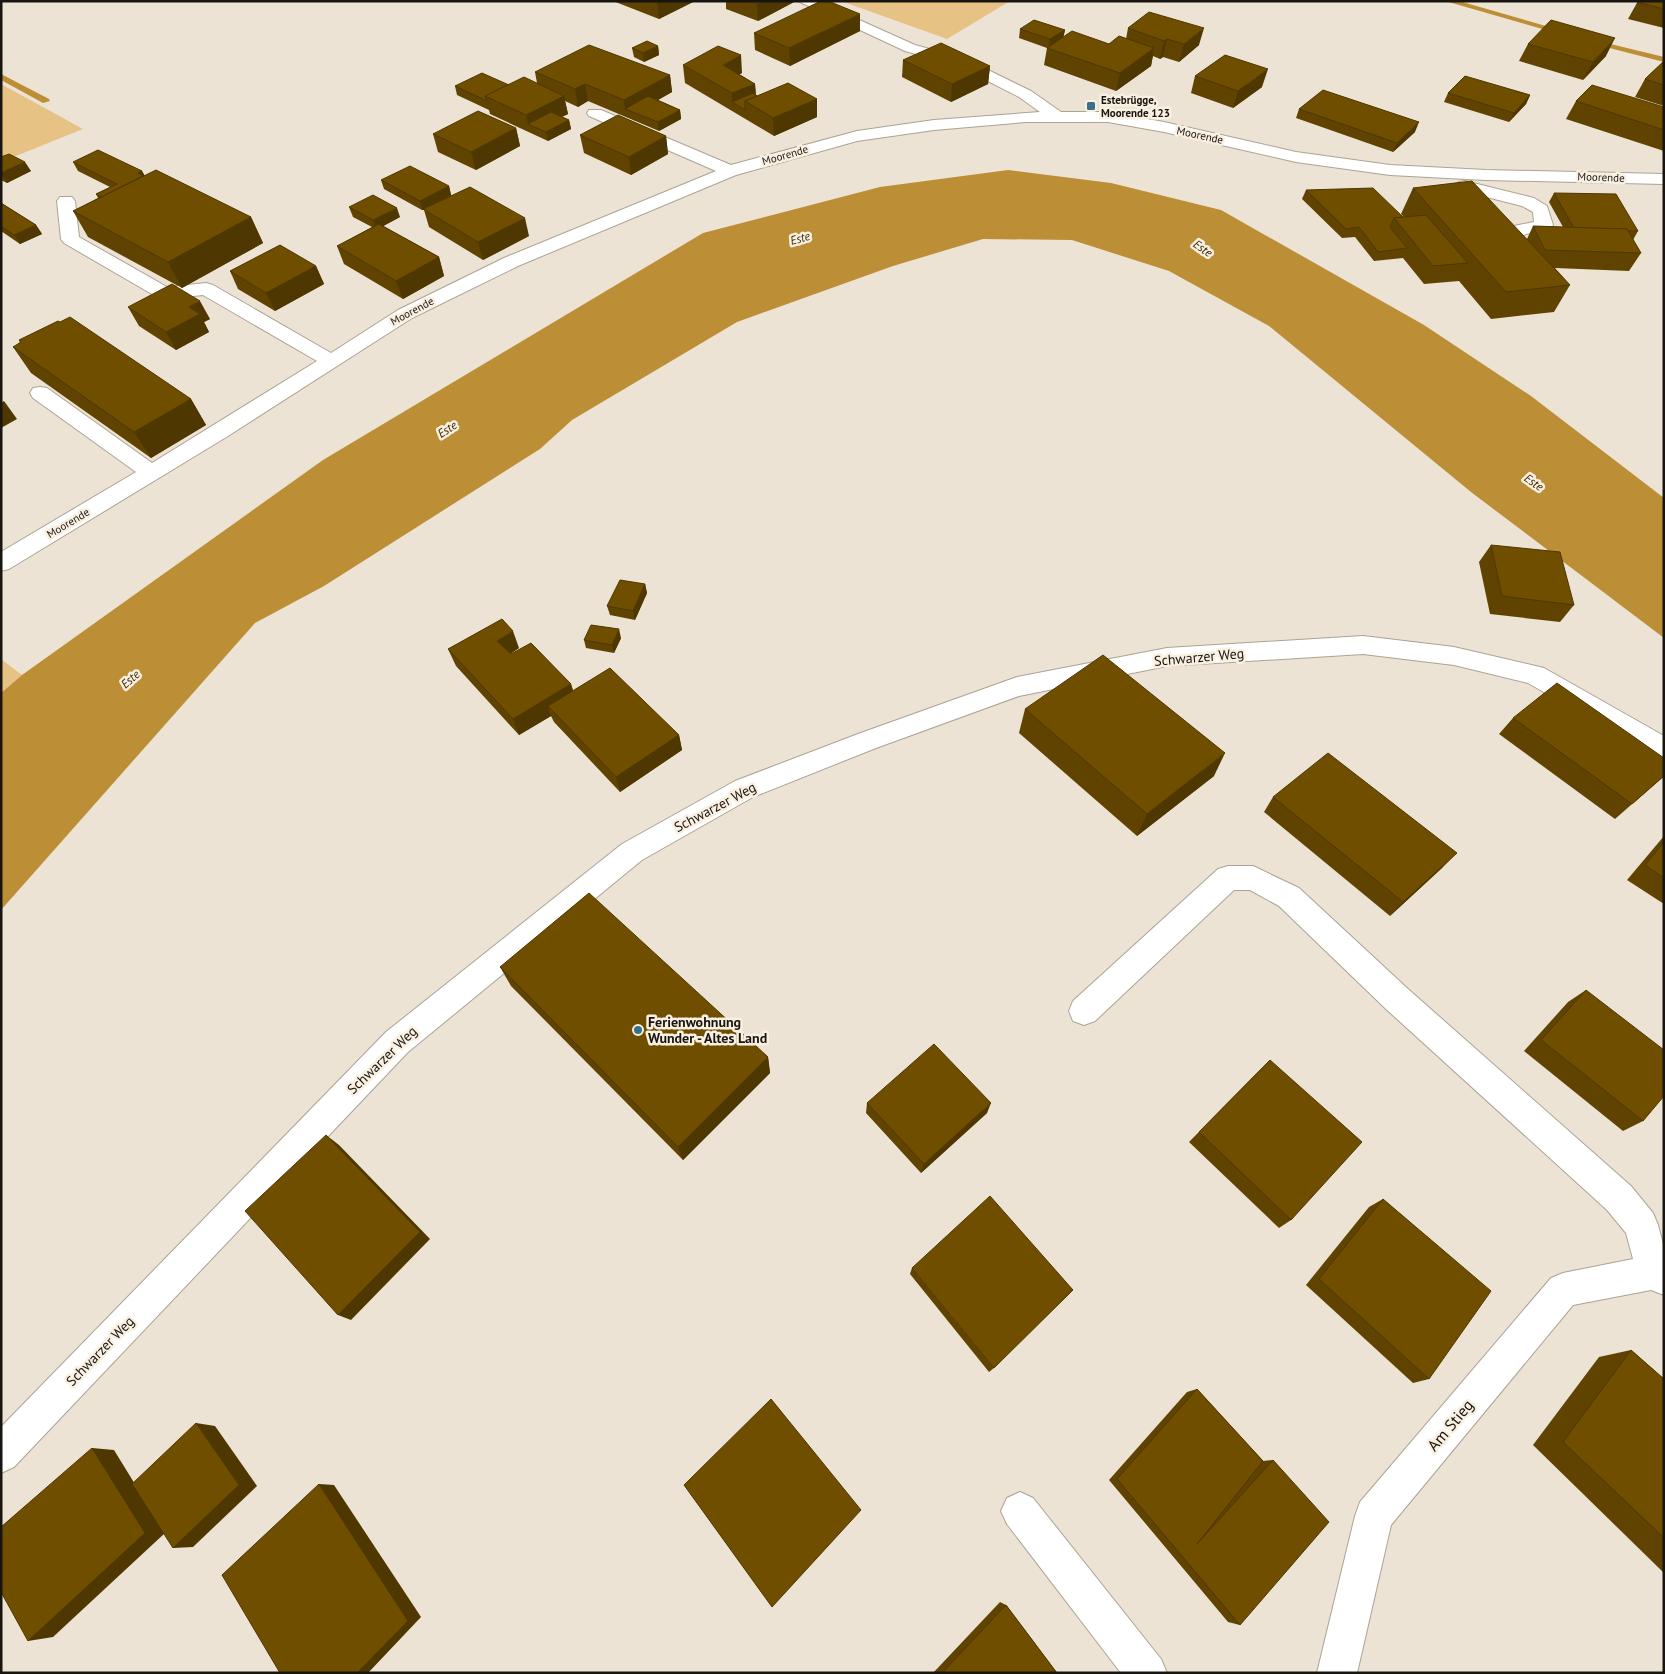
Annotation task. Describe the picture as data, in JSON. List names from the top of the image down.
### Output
{
  "streets": {
    "street": ["Moorende", "Schwarzer Weg", "Am Stieg"]
  },
  "water": ["Este"],
  "places": {
    "transit": ["Estebrügge, Moorende 123"],
    "other": ["Ferienwohnung Wunder - Altes Land"]
  }
}
